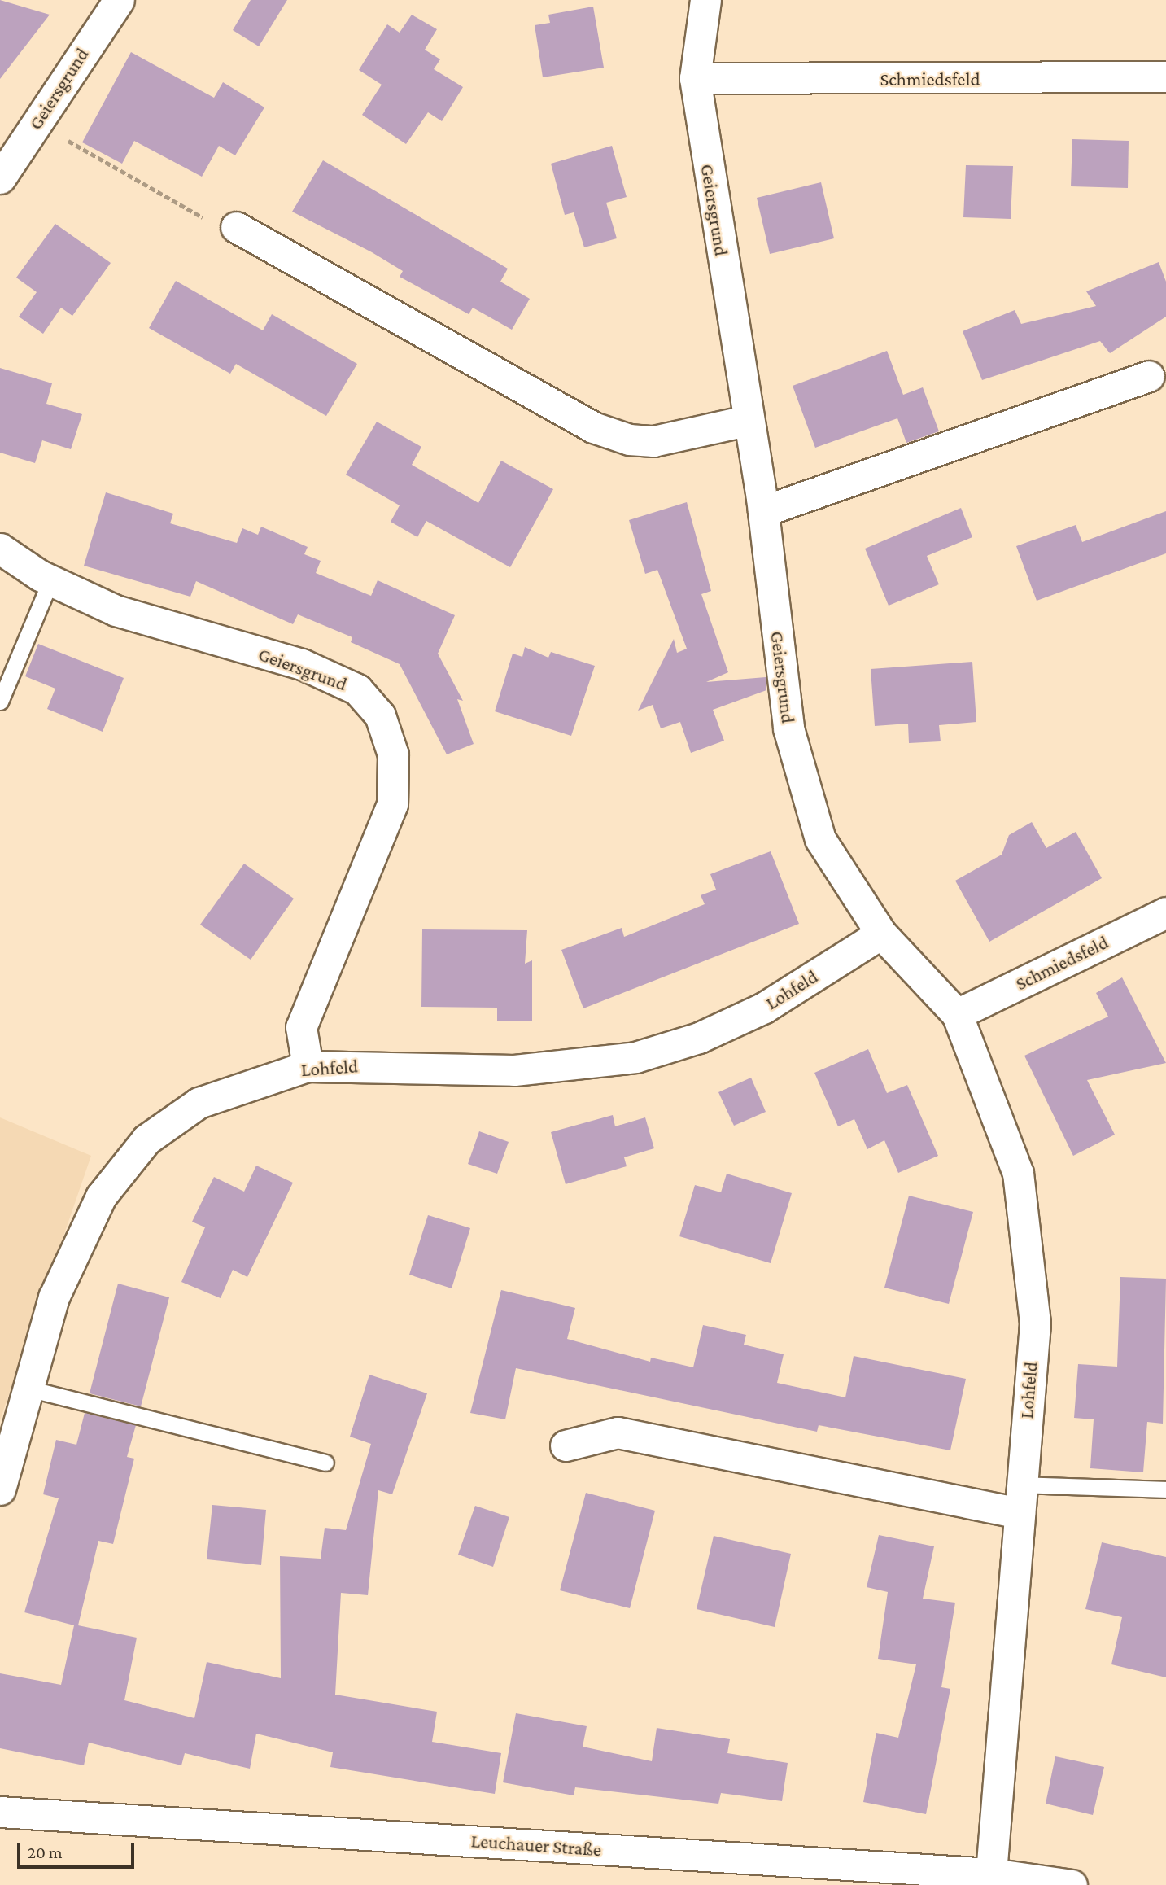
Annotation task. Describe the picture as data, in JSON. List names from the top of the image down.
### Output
{
  "streets": {
    "street": [
      "Schmiedsfeld",
      "Geiersgrund",
      "Lohfeld",
      "Leuchauer Straße"
    ]
  },
  "crossings": [
    ["Schmiedsfeld", "Geiersgrund"],
    ["Schmiedsfeld", "Lohfeld"],
    ["Geiersgrund", "Lohfeld"],
    ["Lohfeld", "Leuchauer Straße"]
  ],
  "scale_bar": "20 m"
}
